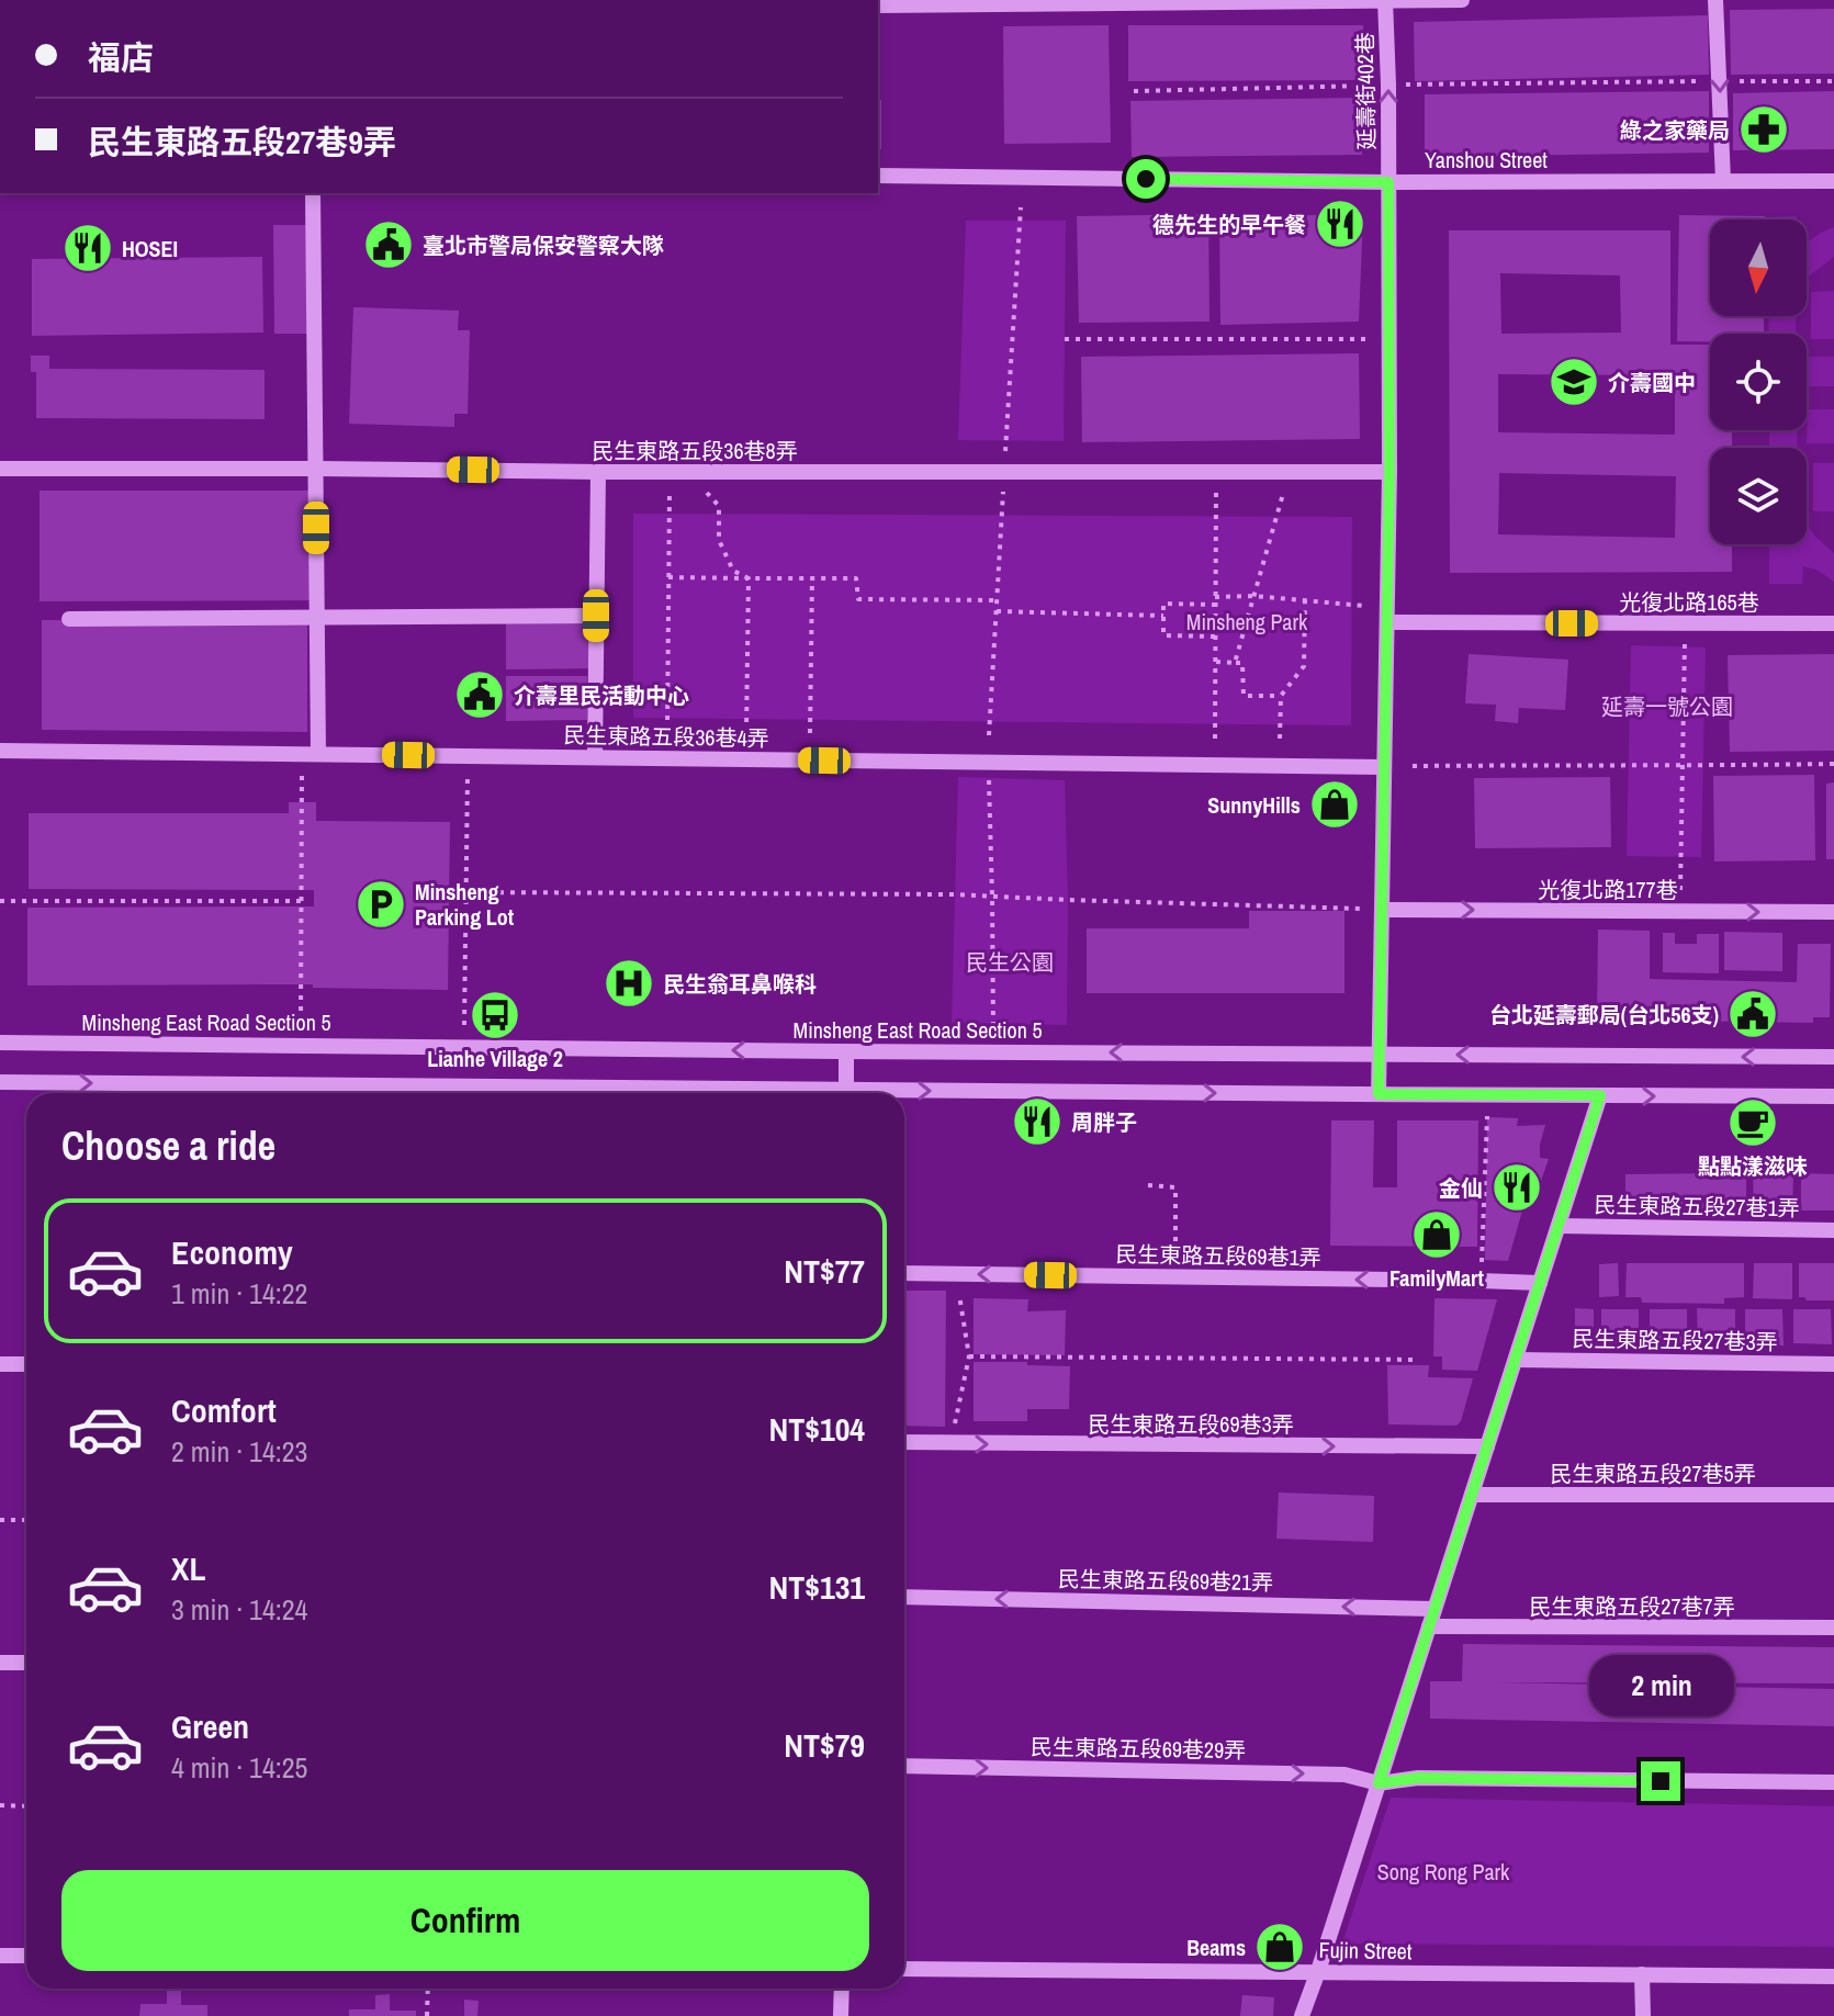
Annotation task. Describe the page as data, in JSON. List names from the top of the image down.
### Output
{
  "streets": {
    "street": [
      "延壽街402巷",
      "Yanshou Street",
      "民生東路五段36巷8弄",
      "光復北路165巷",
      "民生東路五段36巷4弄",
      "光復北路177巷",
      "Minsheng East Road Section 5",
      "民生東路五段27巷1弄",
      "民生東路五段69巷1弄",
      "民生東路五段27巷3弄",
      "民生東路五段69巷3弄",
      "民生東路五段27巷5弄",
      "民生東路五段69巷21弄",
      "民生東路五段27巷7弄",
      "民生東路五段69巷29弄",
      "Fujin Street"
    ]
  },
  "crossings": [
    ["延壽街402巷", "Yanshou Street"],
    ["延壽街402巷", "民生東路五段36巷8弄"],
    ["延壽街402巷", "光復北路165巷"],
    ["延壽街402巷", "民生東路五段36巷4弄"],
    ["延壽街402巷", "光復北路177巷"],
    ["延壽街402巷", "Minsheng East Road Section 5"]
  ],
  "one_way": [
    "光復北路177巷",
    "民生東路五段69巷1弄",
    "民生東路五段69巷3弄",
    "民生東路五段69巷21弄",
    "民生東路五段69巷29弄"
  ],
  "parks": [
    "Minsheng Park",
    "延壽一號公園",
    "民生公園",
    "Song Rong Park"
  ],
  "places": {
    "pharmacy": ["綠之家藥局"],
    "restaurant": [
      "德先生的早午餐",
      "HOSEI",
      "周胖子",
      "金仙"
    ],
    "public building": ["臺北市警局保安警察大隊", "介壽里民活動中心", "台北延壽郵局(台北56支)"],
    "school or university": ["介壽國中"],
    "shop": ["SunnyHills", "FamilyMart", "Beams"],
    "parking": ["Minsheng Parking Lot"],
    "hospital": ["民生翁耳鼻喉科"],
    "bus stop": ["Lianhe Village 2"],
    "cafe": ["點點漾滋味"]
  },
  "north": "bottom",
  "page": {
    "banner": ["福店", "民生東路五段27巷9弄"],
    "heading": "Choose a ride",
    "list": [
      {
        "name": "Economy",
        "note": "1 min · 14:22",
        "value": "NT$77"
      },
      {
        "name": "Comfort",
        "note": "2 min · 14:23",
        "value": "NT$104"
      },
      {
        "name": "XL",
        "note": "3 min · 14:24",
        "value": "NT$131"
      },
      {
        "name": "Green",
        "note": "4 min · 14:25",
        "value": "NT$79"
      }
    ],
    "bubble": "2 min",
    "buttons": "Confirm"
  }
}
